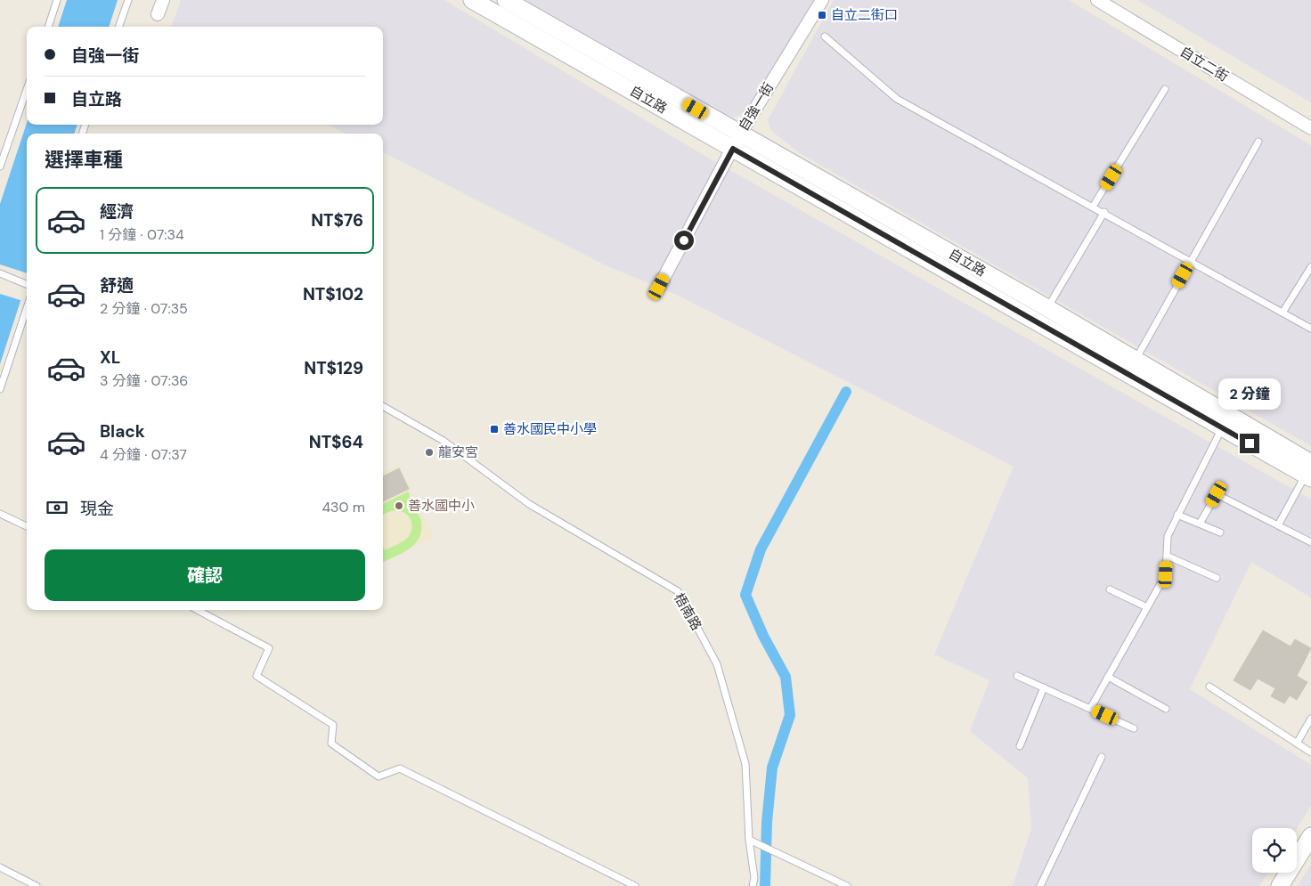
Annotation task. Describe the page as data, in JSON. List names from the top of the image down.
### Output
{
  "streets": {
    "street": ["自立二街", "自立路", "自強一街"],
    "lane": ["梧南路"]
  },
  "crossings": [
    ["自立路", "自強一街"]
  ],
  "places": {
    "transit": ["自立二街口", "善水國民中小學"],
    "other": ["龍安宮", "善水國中小"]
  },
  "page": {
    "banner": ["自強一街", "自立路"],
    "heading": "選擇車種",
    "list": [
      {
        "name": "經濟",
        "note": "1 分鐘 · 07:34",
        "value": "NT$76"
      },
      {
        "name": "舒適",
        "note": "2 分鐘 · 07:35",
        "value": "NT$102"
      },
      {
        "name": "XL",
        "note": "3 分鐘 · 07:36",
        "value": "NT$129"
      },
      {
        "name": "Black",
        "note": "4 分鐘 · 07:37",
        "value": "NT$64"
      }
    ],
    "bubble": "2 分鐘",
    "pay": ["現金", "430 m"],
    "buttons": "確認"
  }
}
